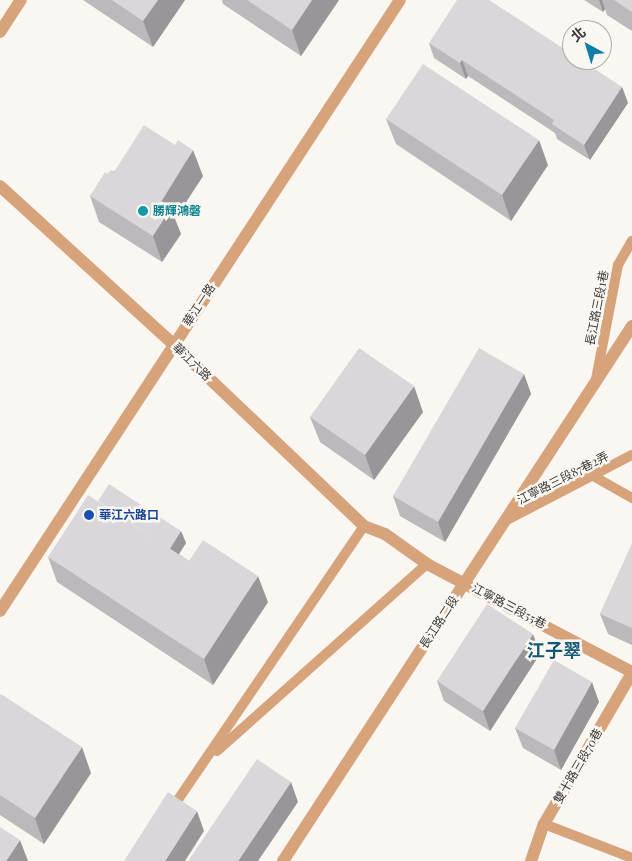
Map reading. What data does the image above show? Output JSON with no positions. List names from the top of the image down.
{
  "streets": {
    "street": [
      "華江一路",
      "華江六路",
      "江寧路三段55巷",
      "長江路二段",
      "雙十路三段70巷"
    ],
    "lane": ["長江路三段1巷", "江寧路三段87巷2弄"]
  },
  "crossings": [
    ["華江一路", "華江六路"],
    ["長江路三段1巷", "長江路二段"],
    ["華江六路", "江寧路三段55巷"],
    ["江寧路三段87巷2弄", "長江路二段"],
    ["江寧路三段55巷", "長江路二段"],
    ["江寧路三段55巷", "雙十路三段70巷"]
  ],
  "districts": ["江子翠"],
  "places": ["勝輝鴻磐", "華江六路口"],
  "north": "top left"
}
